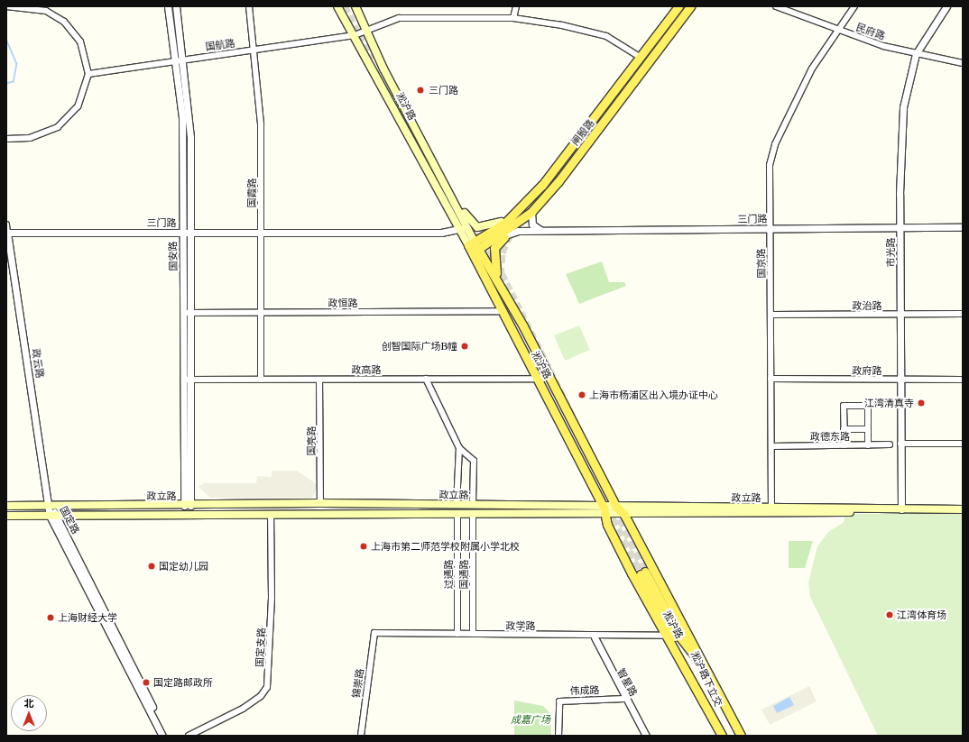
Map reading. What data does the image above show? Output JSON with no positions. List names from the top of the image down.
{
  "streets": {
    "main road": [
      "淞沪路",
      "闸殷路",
      "政立路",
      "淞沪路下立交"
    ],
    "street": [
      "民府路",
      "国航路",
      "国霞路",
      "三门路",
      "市光路",
      "国安路",
      "国京路",
      "政恒路",
      "政治路",
      "政云路",
      "政高路",
      "政府路",
      "政德东路",
      "国亮路",
      "国定路",
      "过通路",
      "国通路",
      "政学路",
      "国定支路",
      "智星路",
      "锦崇路",
      "伟成路"
    ]
  },
  "crossings": [
    ["民府路", "市光路"],
    ["民府路", "国京路"],
    ["国航路", "淞沪路"],
    ["国航路", "闸殷路"],
    ["国航路", "国霞路"],
    ["国航路", "国安路"],
    ["淞沪路", "闸殷路"],
    ["淞沪路", "三门路"],
    ["淞沪路", "政恒路"],
    ["淞沪路", "政高路"],
    ["淞沪路", "政立路"],
    ["淞沪路", "政学路"],
    ["淞沪路", "淞沪路下立交"],
    ["闸殷路", "三门路"],
    ["国霞路", "三门路"],
    ["国霞路", "政恒路"],
    ["国霞路", "政高路"],
    ["三门路", "市光路"],
    ["三门路", "国安路"],
    ["三门路", "国京路"],
    ["三门路", "政云路"],
    ["市光路", "政治路"],
    ["市光路", "政府路"],
    ["市光路", "政立路"],
    ["国安路", "政恒路"],
    ["国安路", "政高路"],
    ["国安路", "政立路"],
    ["国京路", "政治路"],
    ["国京路", "政府路"],
    ["国京路", "政德东路"],
    ["国京路", "政立路"],
    ["政云路", "政立路"],
    ["政云路", "国定路"],
    ["政高路", "国亮路"],
    ["国亮路", "政立路"],
    ["政立路", "国定路"],
    ["政立路", "过通路"],
    ["政立路", "国通路"],
    ["政立路", "国定支路"],
    ["过通路", "政学路"],
    ["国通路", "政学路"],
    ["政学路", "智星路"],
    ["政学路", "锦崇路"],
    ["智星路", "伟成路"]
  ],
  "parks": ["成嘉广场"],
  "places": [
    "三门路",
    "创智国际广场B幢",
    "上海市杨浦区出入境办证中心",
    "江湾清真寺",
    "上海市第二师范学校附属小学北校",
    "国定幼儿园",
    "江湾体育场",
    "上海财经大学",
    "国定路邮政所"
  ],
  "north": "top"
}
